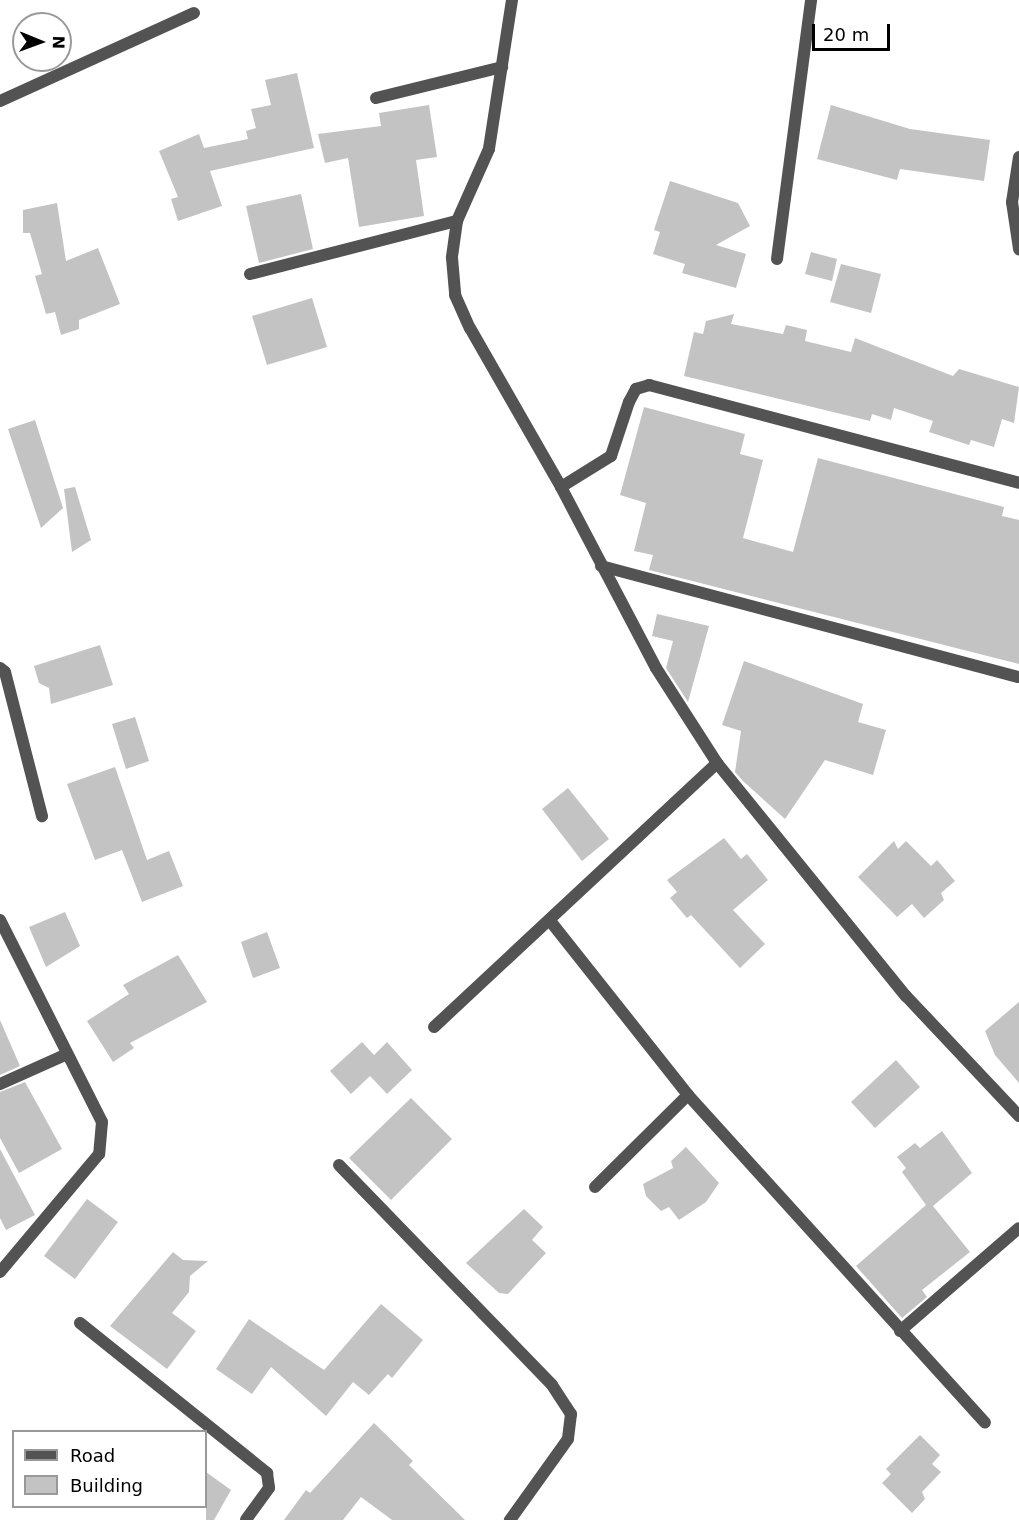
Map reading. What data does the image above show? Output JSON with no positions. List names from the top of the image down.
{
  "legend": ["Road", "Building"],
  "scale_bar": "20 m",
  "north": "right"
}
